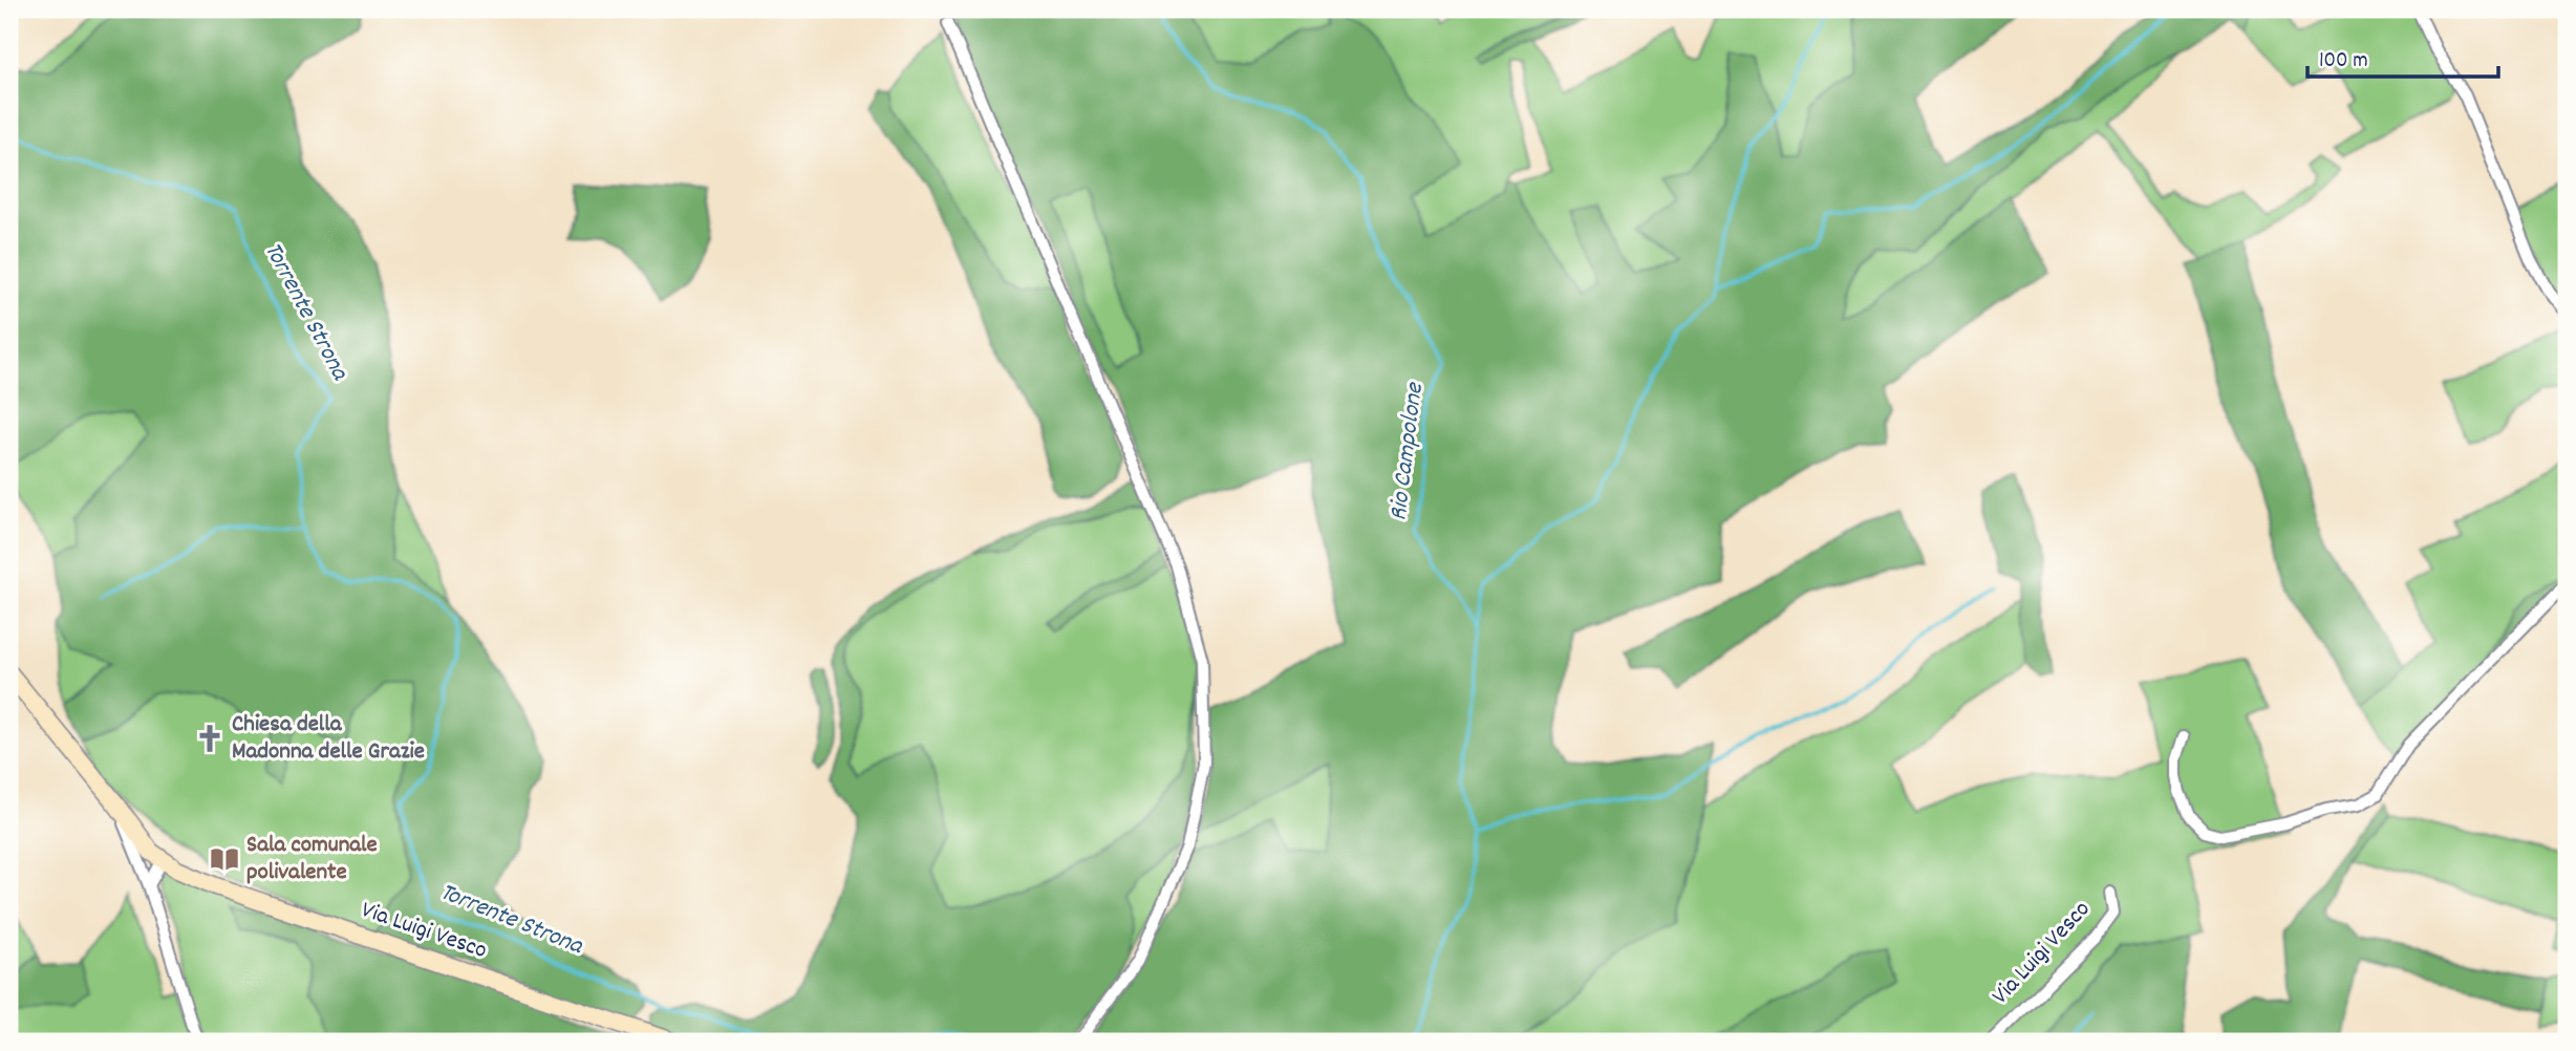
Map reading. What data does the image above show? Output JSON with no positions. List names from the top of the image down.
{
  "streets": {
    "street": ["Via Luigi Vesco"]
  },
  "water": ["Torrente Strona", "Rio Campolone"],
  "places": {
    "church": ["Chiesa della Madonna delle Grazie"],
    "library": ["Sala comunale polivalente"]
  },
  "scale_bar": "100 m"
}
